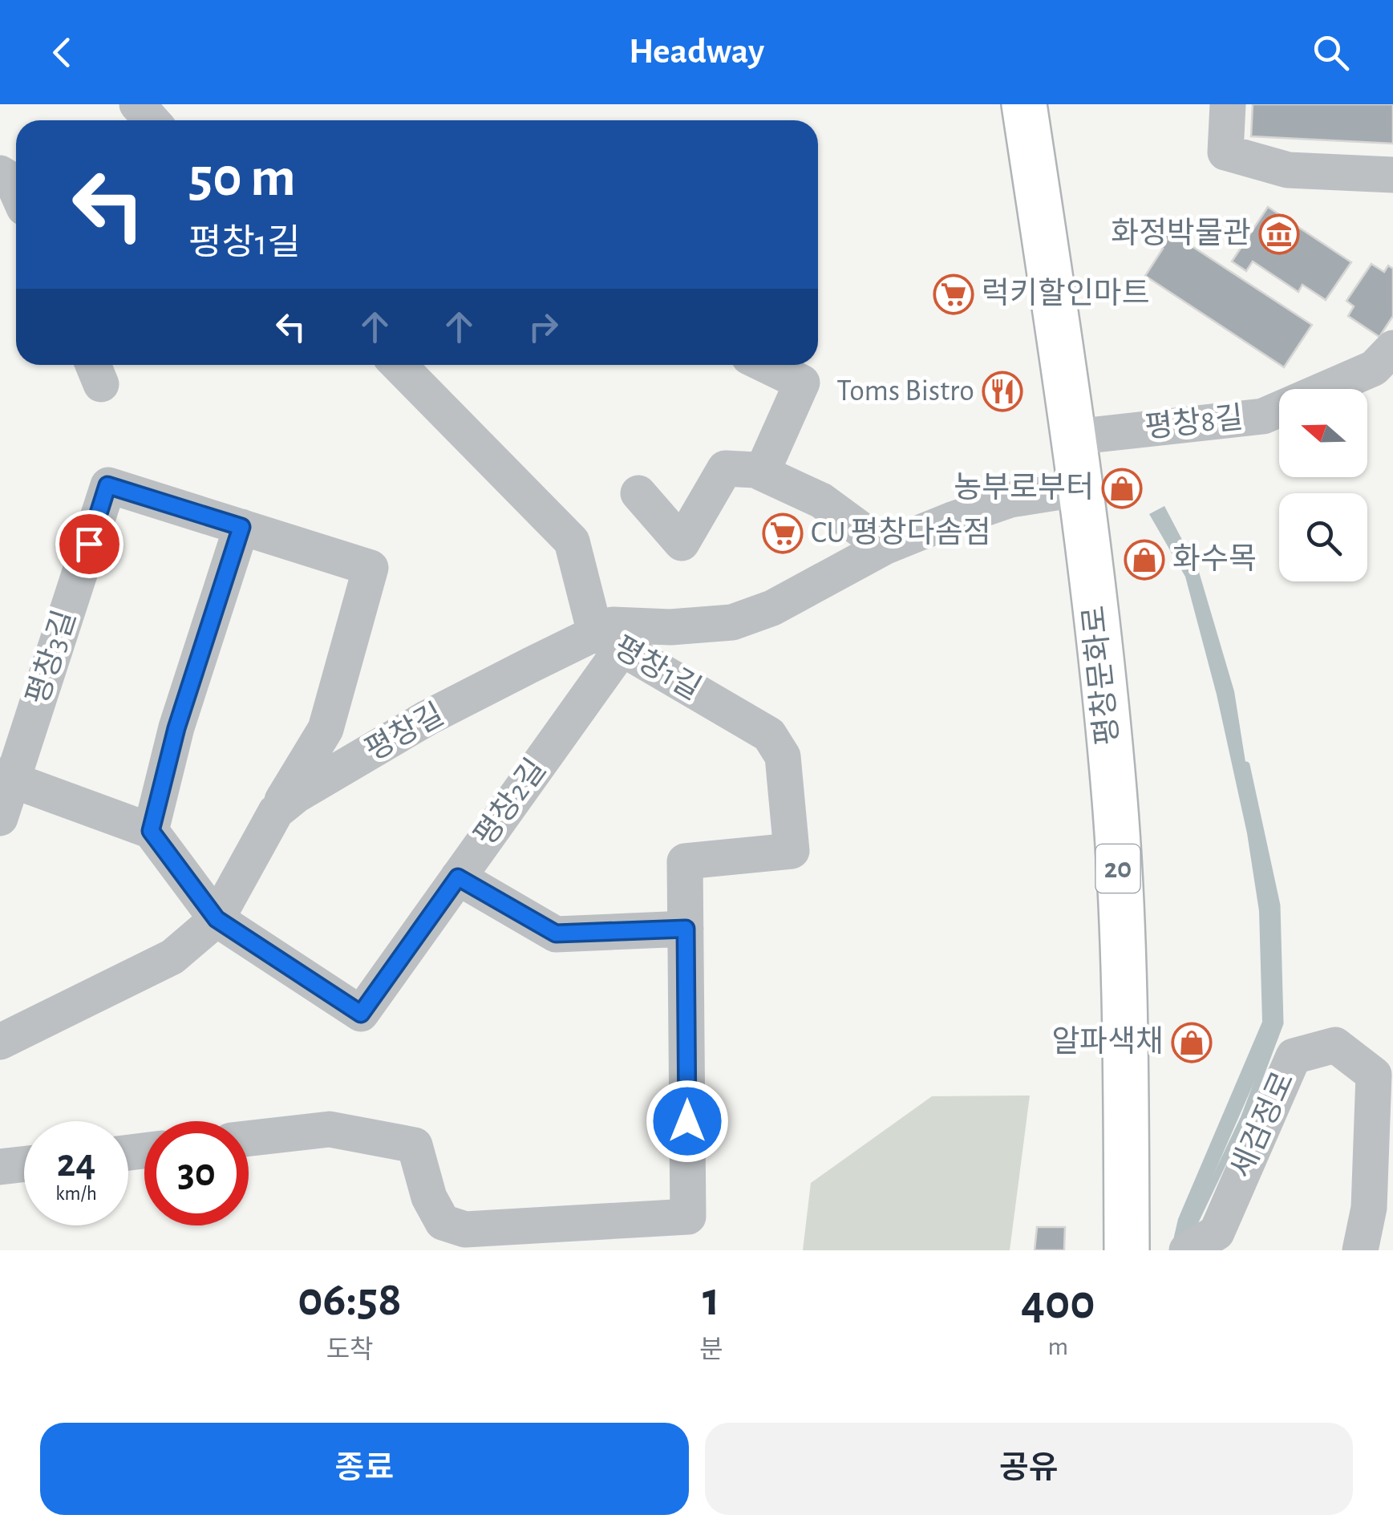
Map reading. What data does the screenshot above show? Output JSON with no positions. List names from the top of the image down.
{
  "streets": {
    "main road": ["평창문화로", "20"],
    "street": [
      "평창8길",
      "평창3길",
      "평창1길",
      "평창길",
      "평창2길",
      "세검정로"
    ]
  },
  "crossings": [
    ["평창8길", "평창문화로"],
    ["평창3길", "평창길"],
    ["평창1길", "평창길"],
    ["평창1길", "평창2길"],
    ["평창문화로", "평창길"],
    ["평창길", "평창2길"]
  ],
  "places": {
    "museum": ["화정박물관"],
    "supermarket": ["럭키할인마트", "CU 평창다솜점"],
    "restaurant": ["Toms Bistro"],
    "shop": ["농부로부터", "화수목", "알파색채"]
  },
  "north": "left",
  "page": {
    "header": "Headway",
    "turn": ["50 m", "평창1길"],
    "speed": "24 km/h",
    "limit": "30",
    "eta": [
      "06:58",
      "도착",
      "1",
      "분",
      "400",
      "m"
    ],
    "buttons": ["종료", "공유"]
  }
}
